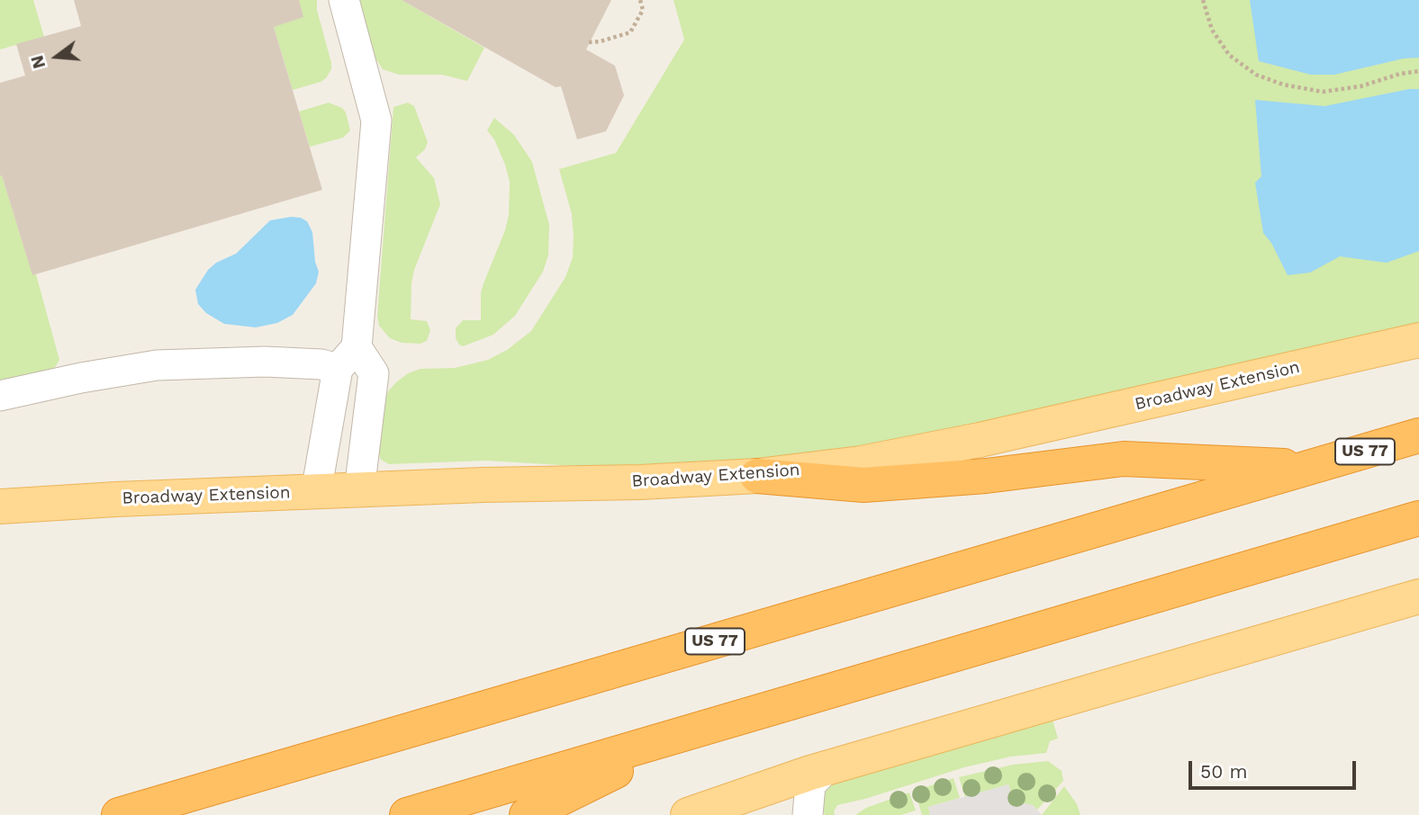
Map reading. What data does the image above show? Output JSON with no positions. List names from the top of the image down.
{
  "streets": {
    "highway": ["US 77"],
    "main road": ["Broadway Extension"]
  },
  "scale_bar": "50 m",
  "north": "left"
}
